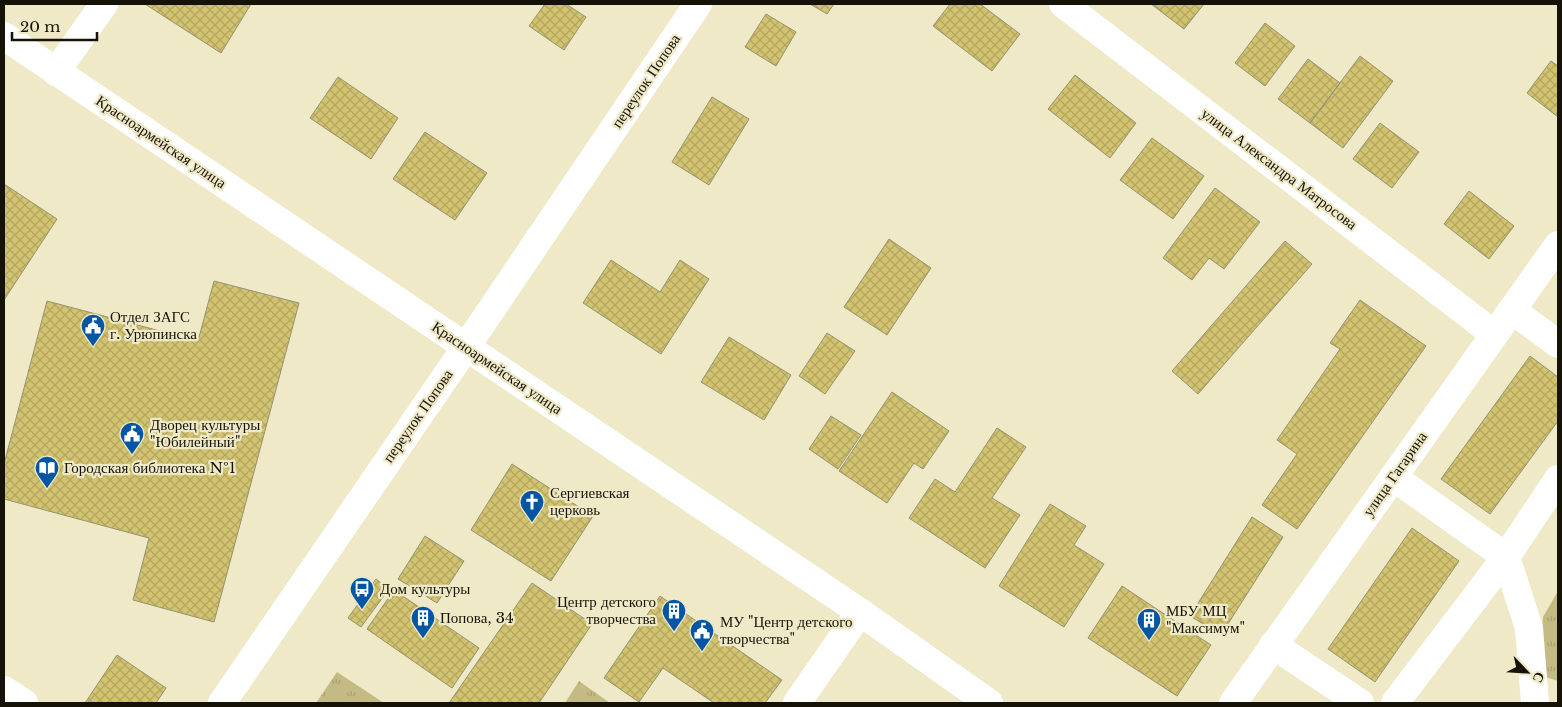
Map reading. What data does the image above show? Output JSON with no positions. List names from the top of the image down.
{
  "streets": {
    "street": [
      "переулок Попова",
      "Красноармейская улица",
      "улица Александра Матросова",
      "улица Гагарина"
    ]
  },
  "crossings": [
    ["переулок Попова", "Красноармейская улица"],
    ["улица Александра Матросова", "улица Гагарина"]
  ],
  "places": {
    "public building": ["Отдел ЗАГС г. Урюпинска", "Дворец культуры \"Юбилейный\"", "МУ \"Центр детского творчества\""],
    "library": ["Городская библиотека №1"],
    "church": ["Сергиевская церковь"],
    "bus stop": ["Дом культуры"],
    "building": ["Центр детского творчества", "Попова, 34", "МБУ МЦ \"Максимум\""]
  },
  "scale_bar": "20 m",
  "north": "bottom right"
}
